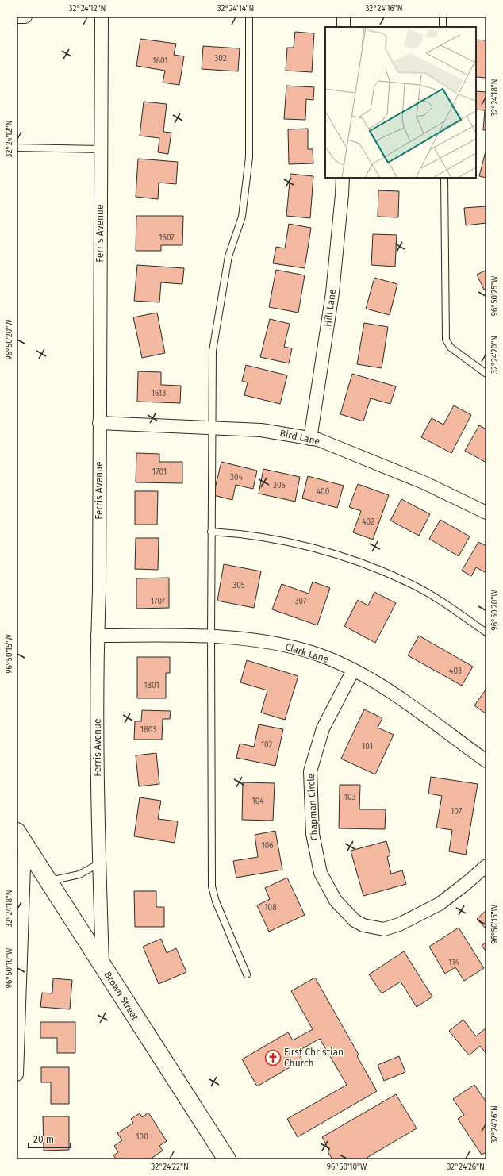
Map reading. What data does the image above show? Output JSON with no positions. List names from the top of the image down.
{
  "streets": {
    "main road": ["Brown Street"],
    "street": [
      "Ferris Avenue",
      "Hill Lane",
      "Bird Lane",
      "Clark Lane",
      "Chapman Circle"
    ]
  },
  "crossings": [
    ["Ferris Avenue", "Bird Lane"],
    ["Ferris Avenue", "Clark Lane"],
    ["Ferris Avenue", "Brown Street"],
    ["Hill Lane", "Bird Lane"],
    ["Clark Lane", "Chapman Circle"]
  ],
  "places": {
    "church": ["First Christian Church"]
  },
  "house_numbers": [
    "302",
    "1601",
    "1607",
    "1613",
    "1701",
    "304",
    "306",
    "400",
    "402",
    "305",
    "1707",
    "307",
    "403",
    "1801",
    "1803",
    "102",
    "101",
    "103",
    "104",
    "107",
    "106",
    "108",
    "114",
    "100"
  ],
  "scale_bar": "20 m",
  "coordinates": [
    "32°24'12\"N",
    "32°24'14\"N",
    "32°24'16\"N",
    "32°24'18\"N",
    "96°50'25\"W",
    "96°50'20\"W",
    "32°24'20\"N",
    "96°50'15\"W",
    "96°50'10\"W",
    "32°24'26\"N",
    "32°24'22\"N"
  ]
}
